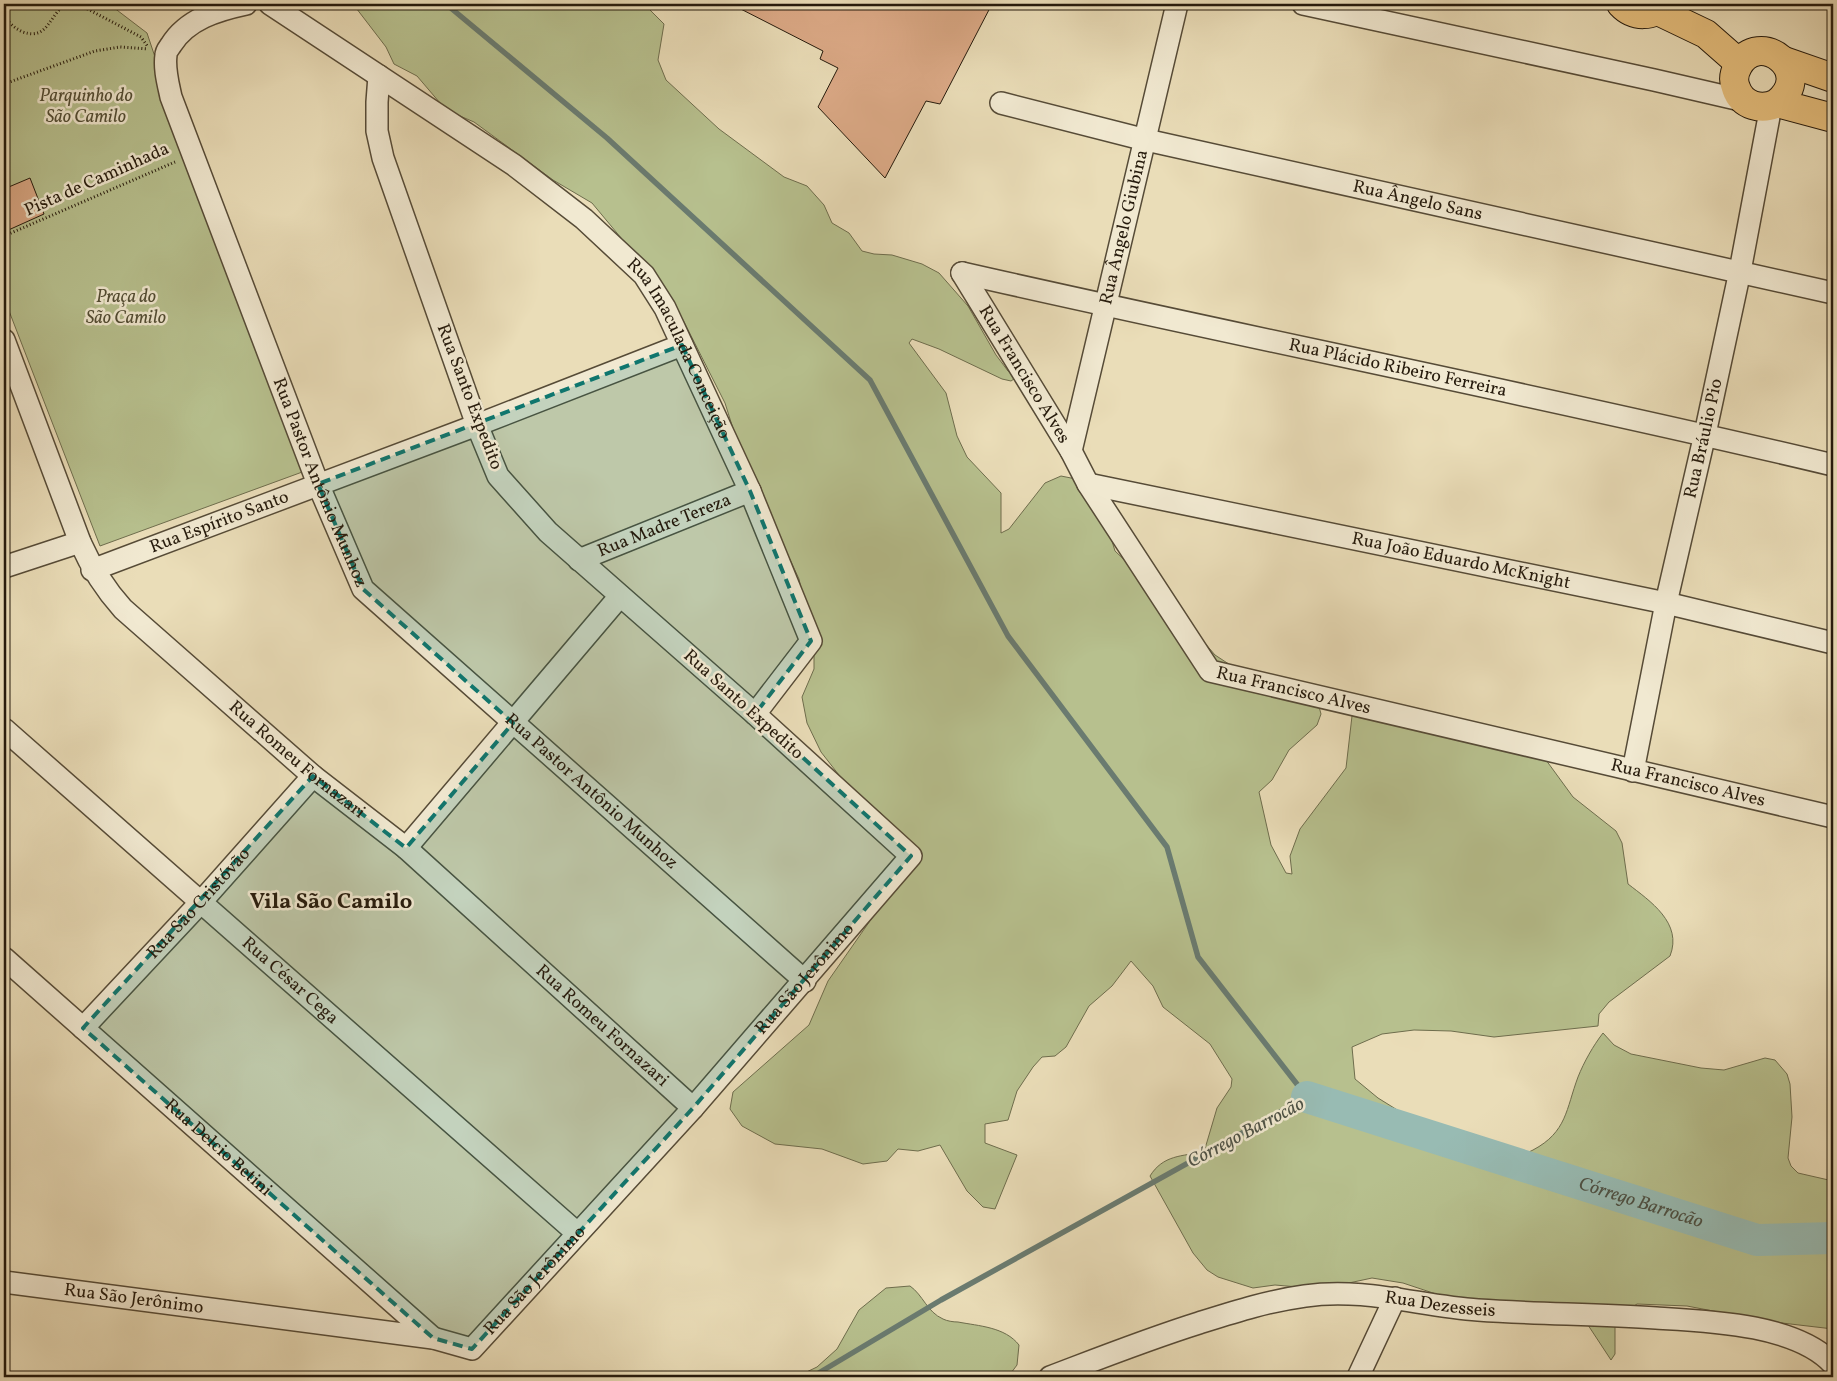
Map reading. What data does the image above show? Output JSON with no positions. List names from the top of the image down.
{
  "streets": {
    "street": [
      "Rua Ângelo Sans",
      "Rua Ângelo Giubina",
      "Rua Imaculada Conceição",
      "Rua Plácido Ribeiro Ferreira",
      "Rua Francisco Alves",
      "Rua Santo Expedito",
      "Rua Bráulio Pio",
      "Rua Pastor Antônio Munhoz",
      "Rua Espírito Santo",
      "Rua Madre Tereza",
      "Rua João Eduardo McKnight",
      "Rua Romeu Fornazari",
      "Rua São Cristóvão",
      "Rua São Jerônimo",
      "Rua César Cega",
      "Rua Delcio Betini",
      "Rua Dezesseis"
    ],
    "path": ["Pista de Caminhada"]
  },
  "crossings": [
    ["Rua Ângelo Sans", "Rua Ângelo Giubina"],
    ["Rua Ângelo Sans", "Rua Bráulio Pio"],
    ["Rua Ângelo Giubina", "Rua Plácido Ribeiro Ferreira"],
    ["Rua Ângelo Giubina", "Rua Francisco Alves"],
    ["Rua Imaculada Conceição", "Rua Santo Expedito"],
    ["Rua Imaculada Conceição", "Rua Espírito Santo"],
    ["Rua Imaculada Conceição", "Rua Madre Tereza"],
    ["Rua Plácido Ribeiro Ferreira", "Rua Francisco Alves"],
    ["Rua Plácido Ribeiro Ferreira", "Rua Bráulio Pio"],
    ["Rua Francisco Alves", "Rua Bráulio Pio"],
    ["Rua Francisco Alves", "Rua João Eduardo McKnight"],
    ["Rua Santo Expedito", "Rua Espírito Santo"],
    ["Rua Santo Expedito", "Rua Madre Tereza"],
    ["Rua Santo Expedito", "Rua São Jerônimo"],
    ["Rua Bráulio Pio", "Rua João Eduardo McKnight"],
    ["Rua Pastor Antônio Munhoz", "Rua Espírito Santo"],
    ["Rua Pastor Antônio Munhoz", "Rua São Jerônimo"],
    ["Rua Espírito Santo", "Rua Romeu Fornazari"],
    ["Rua Romeu Fornazari", "Rua São Cristóvão"],
    ["Rua Romeu Fornazari", "Rua São Jerônimo"],
    ["Rua São Cristóvão", "Rua César Cega"],
    ["Rua São Cristóvão", "Rua Delcio Betini"],
    ["Rua São Jerônimo", "Rua César Cega"],
    ["Rua São Jerônimo", "Rua Delcio Betini"]
  ],
  "districts": ["Vila São Camilo"],
  "water": ["Córrego Barrocão"],
  "parks": ["Parquinho do São Camilo", "Praça do São Camilo"]
}
